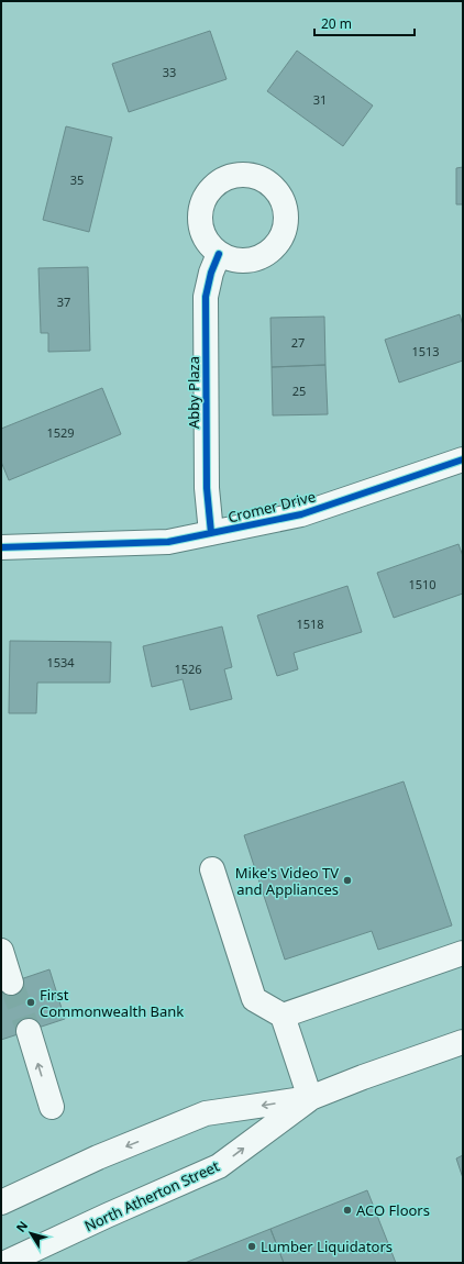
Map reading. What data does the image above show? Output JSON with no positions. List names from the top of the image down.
{
  "streets": {
    "main road": ["Abby Plaza", "Cromer Drive", "North Atherton Street"]
  },
  "crossings": [
    ["Abby Plaza", "Cromer Drive"]
  ],
  "places": [
    "Mike's Video TV and Appliances",
    "First Commonwealth Bank",
    "ACO Floors",
    "Lumber Liquidators"
  ],
  "house_numbers": [
    "33",
    "31",
    "35",
    "37",
    "27",
    "1513",
    "25",
    "1529",
    "1510",
    "1518",
    "1534",
    "1526"
  ],
  "scale_bar": "20 m",
  "north": "top left"
}
